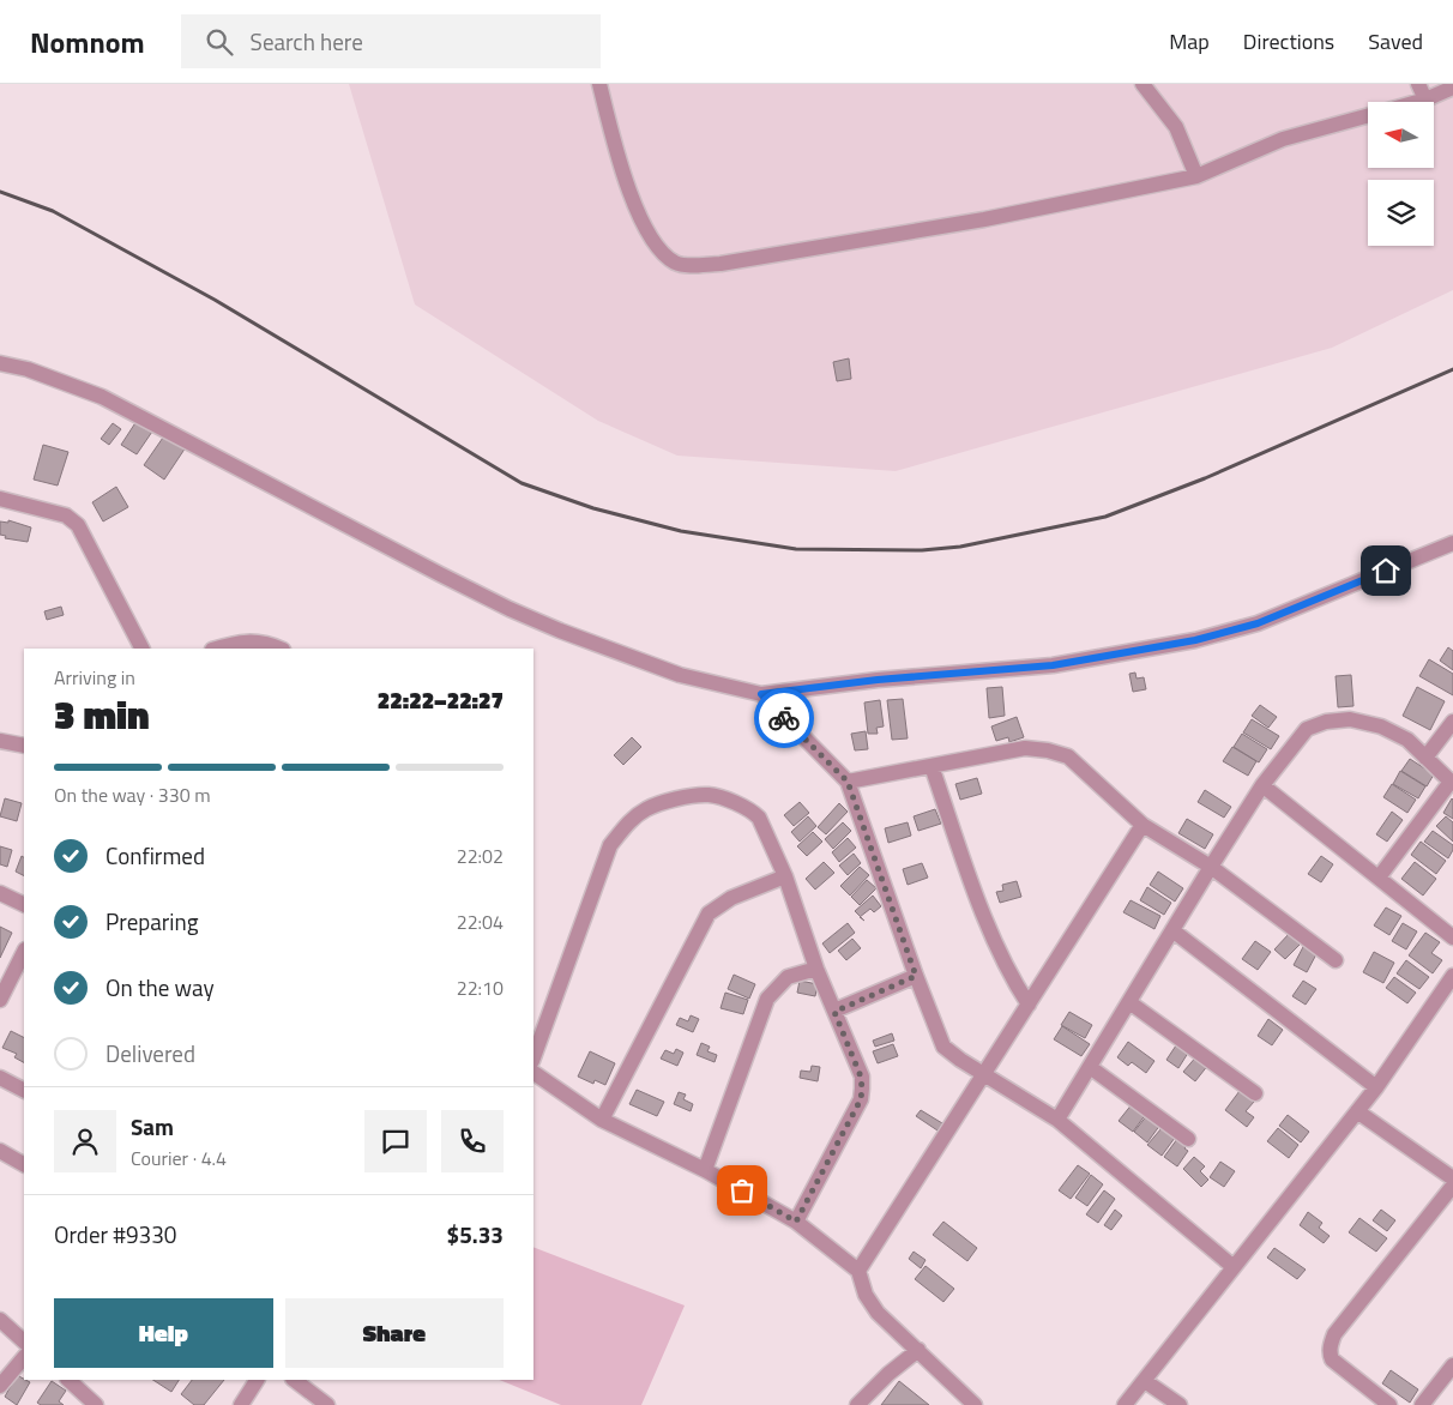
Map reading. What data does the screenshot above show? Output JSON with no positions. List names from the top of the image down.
{
  "north": "left",
  "page": {
    "header": "Nomnom",
    "search": "Search here",
    "nav": ["Map", "Directions", "Saved"],
    "heading": ["3 min", "Arriving in", "22:22–22:27"],
    "panel": [
      "Sam",
      "Courier · 4.4",
      "Order #9330",
      "$5.33"
    ],
    "bar": "On the way · 330 m",
    "list": [
      ["Confirmed", "22:02"],
      ["Preparing", "22:04"],
      ["On the way", "22:10"],
      "Delivered"
    ],
    "buttons": ["Help", "Share"]
  }
}
